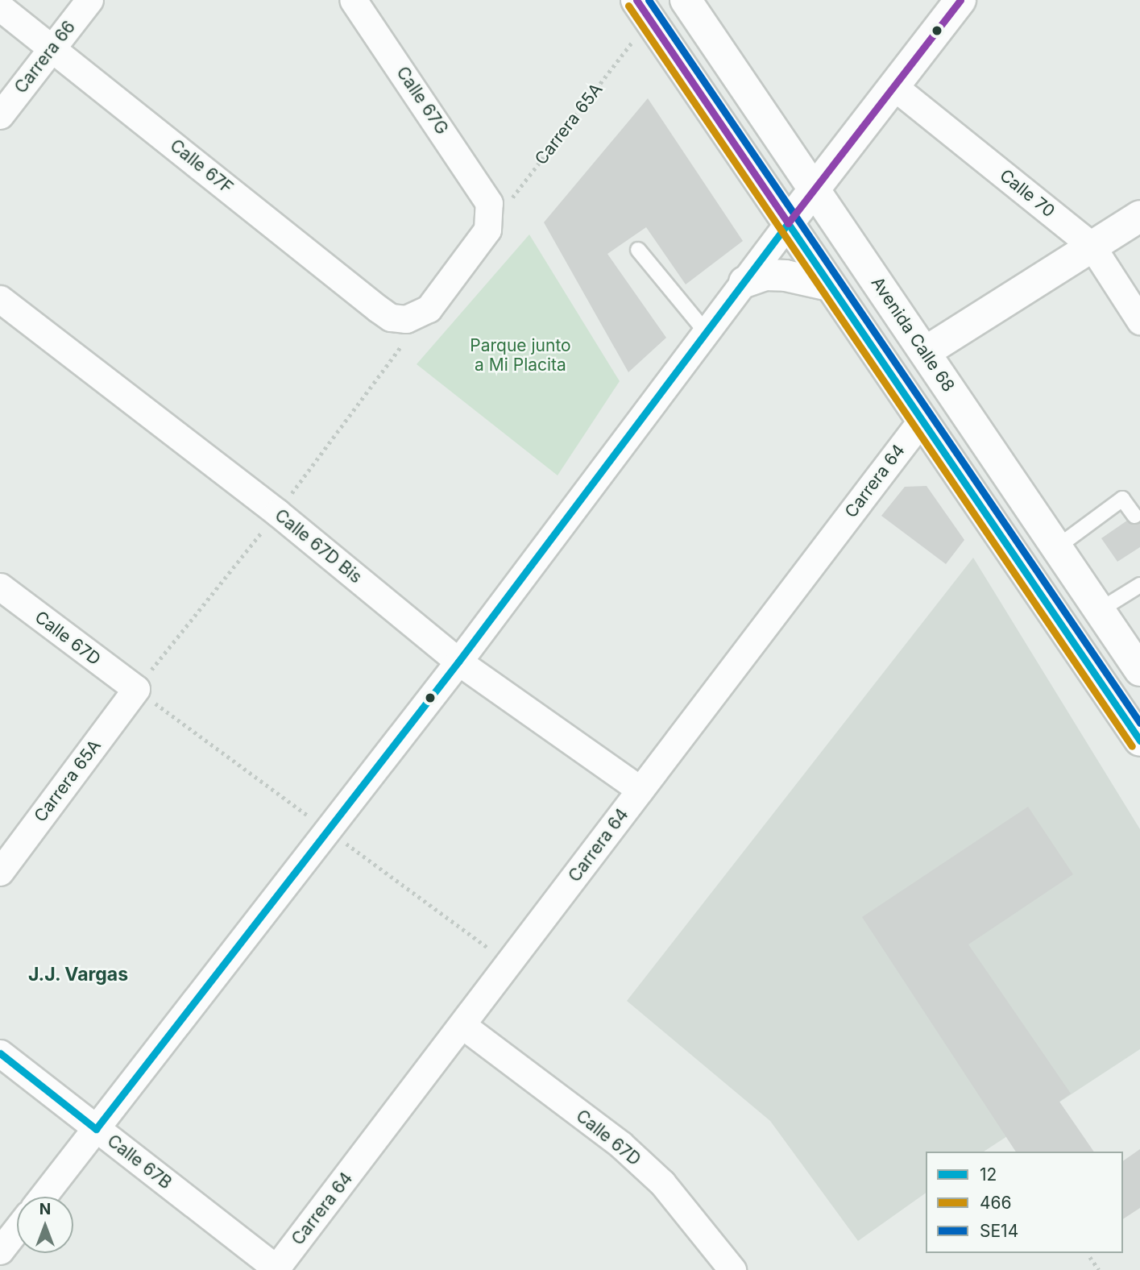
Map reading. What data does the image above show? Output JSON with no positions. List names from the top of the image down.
{
  "streets": {
    "main road": ["Avenida Calle 68"],
    "street": [
      "Carrera 66",
      "Calle 67G",
      "Carrera 65A",
      "Calle 67F",
      "Calle 70",
      "Carrera 64",
      "Calle 67D Bis",
      "Calle 67D",
      "Calle 67B"
    ]
  },
  "crossings": [
    ["Carrera 66", "Calle 67F"],
    ["Calle 67G", "Carrera 65A"],
    ["Calle 67G", "Calle 67F"],
    ["Carrera 65A", "Calle 67F"],
    ["Carrera 65A", "Calle 67D"],
    ["Carrera 64", "Calle 67D Bis"],
    ["Carrera 64", "Calle 67D"],
    ["Carrera 64", "Calle 67B"]
  ],
  "districts": ["J.J. Vargas"],
  "parks": ["Parque junto a Mi Placita"],
  "lines": ["transit line SE14", "transit line 466", "transit line 12"],
  "legend": ["12", "466", "SE14"],
  "north": "top"
}
